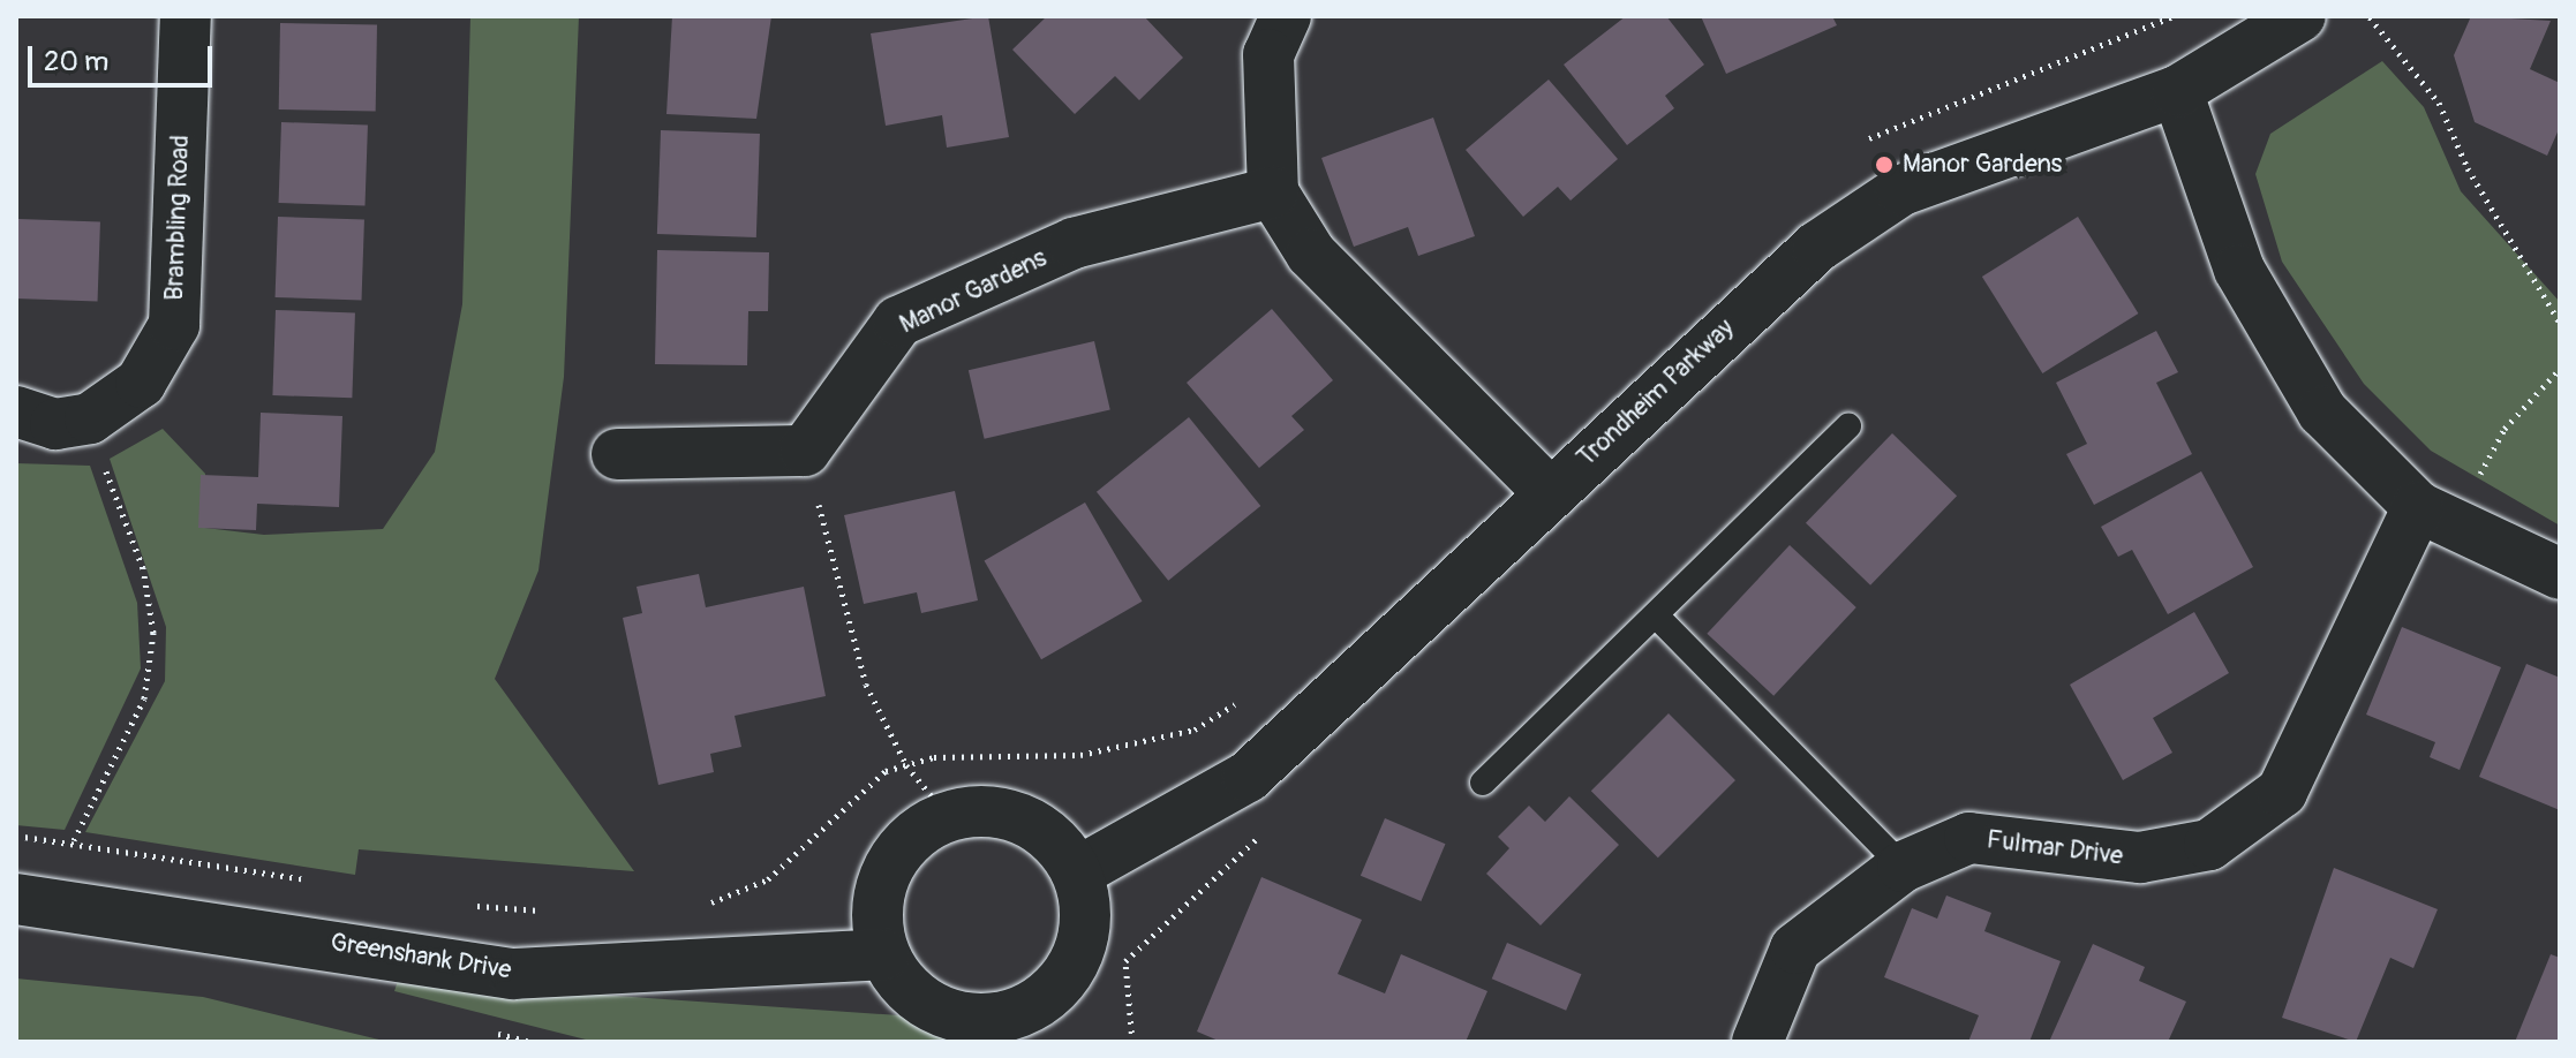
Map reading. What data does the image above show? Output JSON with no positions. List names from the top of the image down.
{
  "streets": {
    "street": [
      "Brambling Road",
      "Manor Gardens",
      "Trondheim Parkway",
      "Fulmar Drive",
      "Greenshank Drive"
    ]
  },
  "crossings": [
    ["Trondheim Parkway", "Greenshank Drive"]
  ],
  "places": ["Manor Gardens"],
  "scale_bar": "20 m"
}
